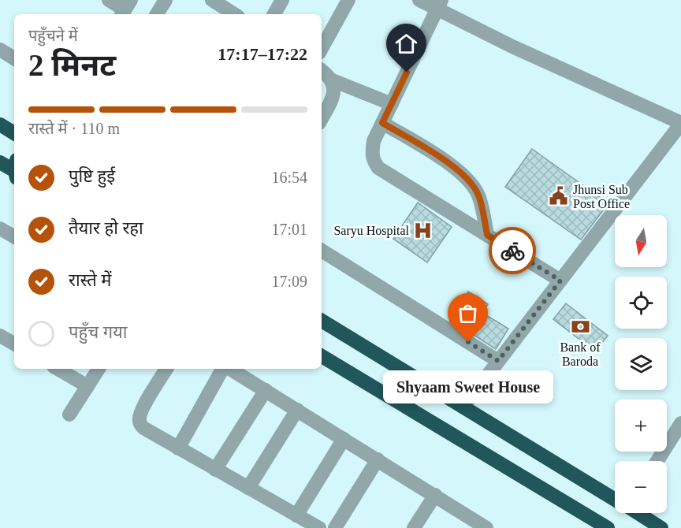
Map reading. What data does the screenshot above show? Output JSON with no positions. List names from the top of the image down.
{
  "places": {
    "public building": ["Jhunsi Sub Post Office"],
    "hospital": ["Saryu Hospital"],
    "bank": ["Bank of Baroda"],
    "other": ["Shyaam Sweet House"]
  },
  "north": "bottom",
  "page": {
    "heading": ["2 मिनट", "पहुँचने में", "17:17–17:22"],
    "bar": "रास्ते में · 110 m",
    "list": [
      ["पुष्टि हुई", "16:54"],
      ["तैयार हो रहा", "17:01"],
      ["रास्ते में", "17:09"],
      "पहुँच गया"
    ],
    "map_buttons": ["+", "−"],
    "bubble": "Shyaam Sweet House"
  }
}
